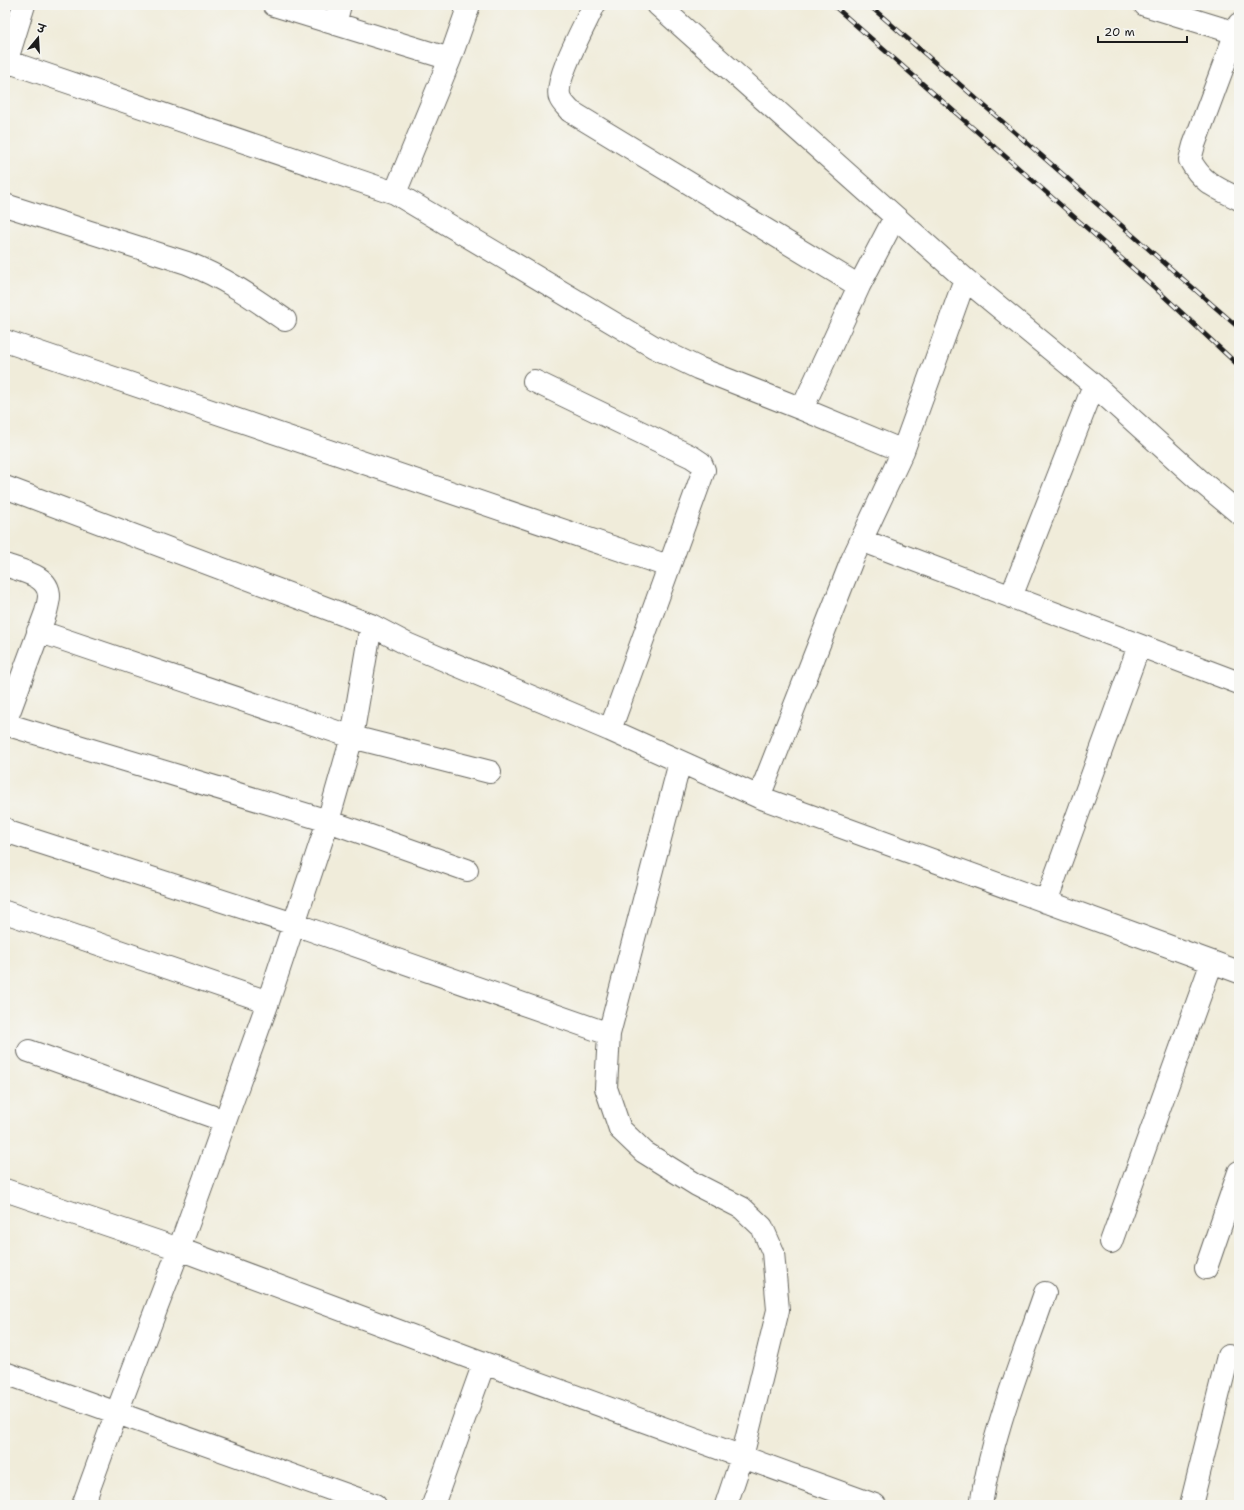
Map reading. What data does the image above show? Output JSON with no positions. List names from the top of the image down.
{
  "scale_bar": "20 m",
  "north": "top"
}
